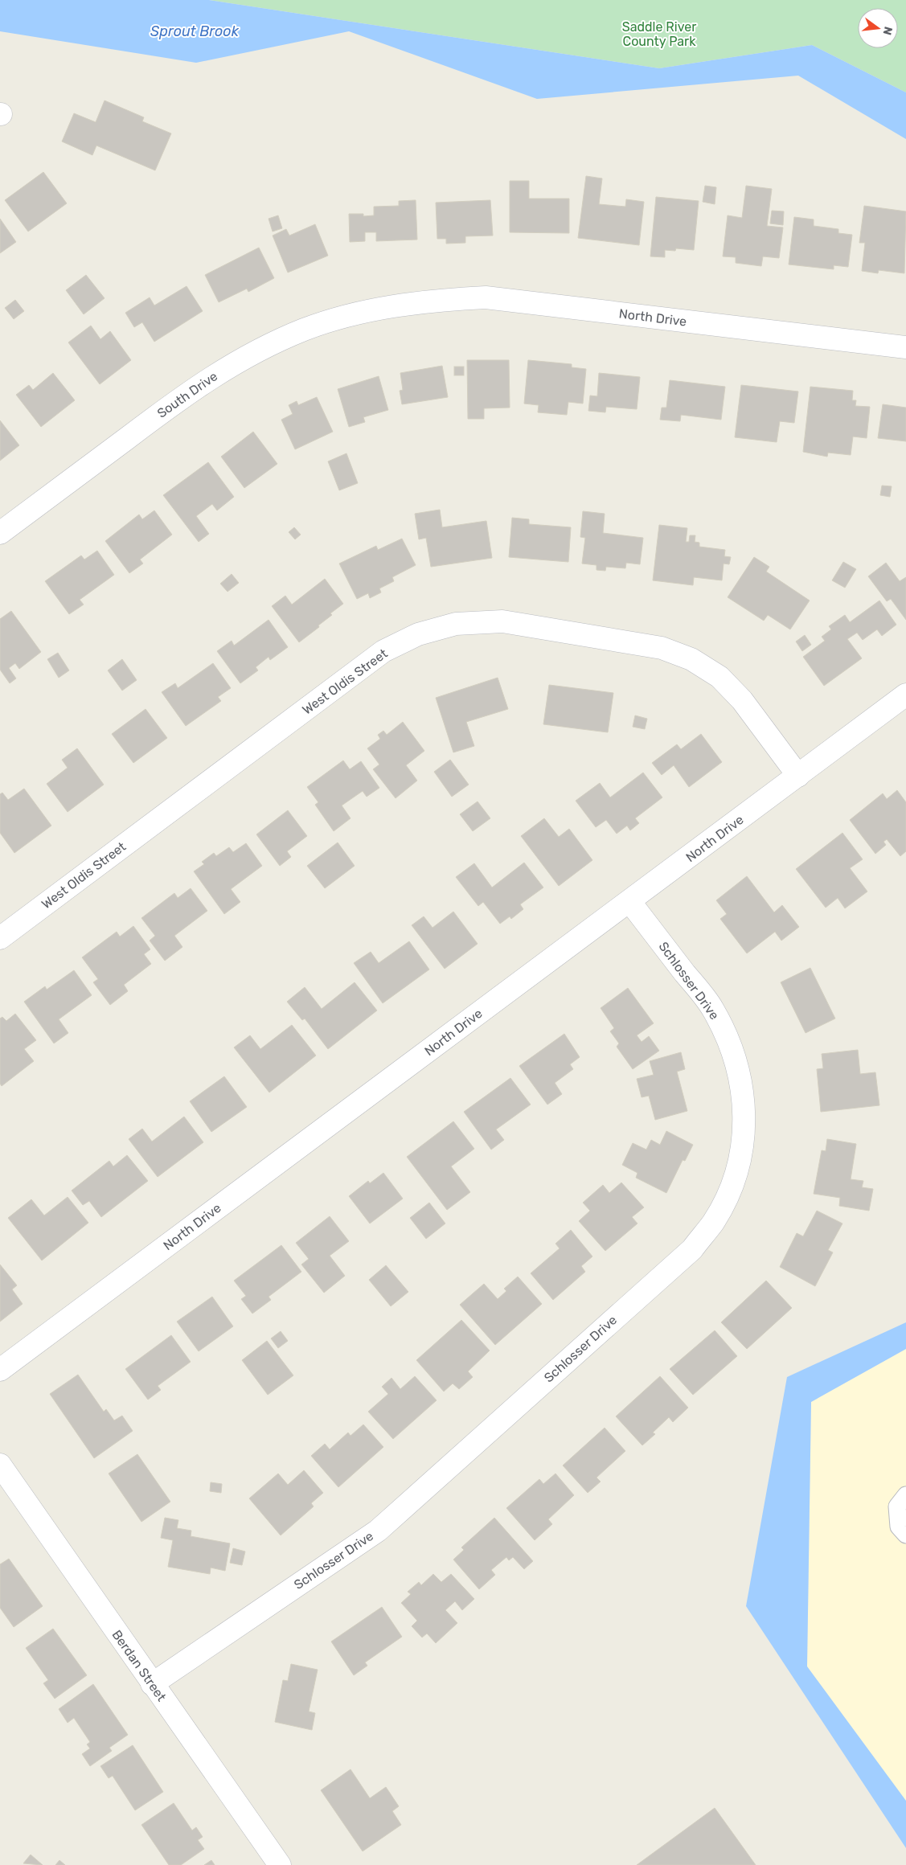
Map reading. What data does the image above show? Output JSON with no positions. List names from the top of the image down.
{
  "streets": {
    "street": [
      "North Drive",
      "South Drive",
      "West Oldis Street",
      "Schlosser Drive",
      "Berdan Street"
    ]
  },
  "crossings": [
    ["North Drive", "South Drive"],
    ["North Drive", "West Oldis Street"],
    ["North Drive", "Schlosser Drive"],
    ["Schlosser Drive", "Berdan Street"]
  ],
  "water": ["Sprout Brook"],
  "parks": ["Saddle River County Park"],
  "north": "right"
}
